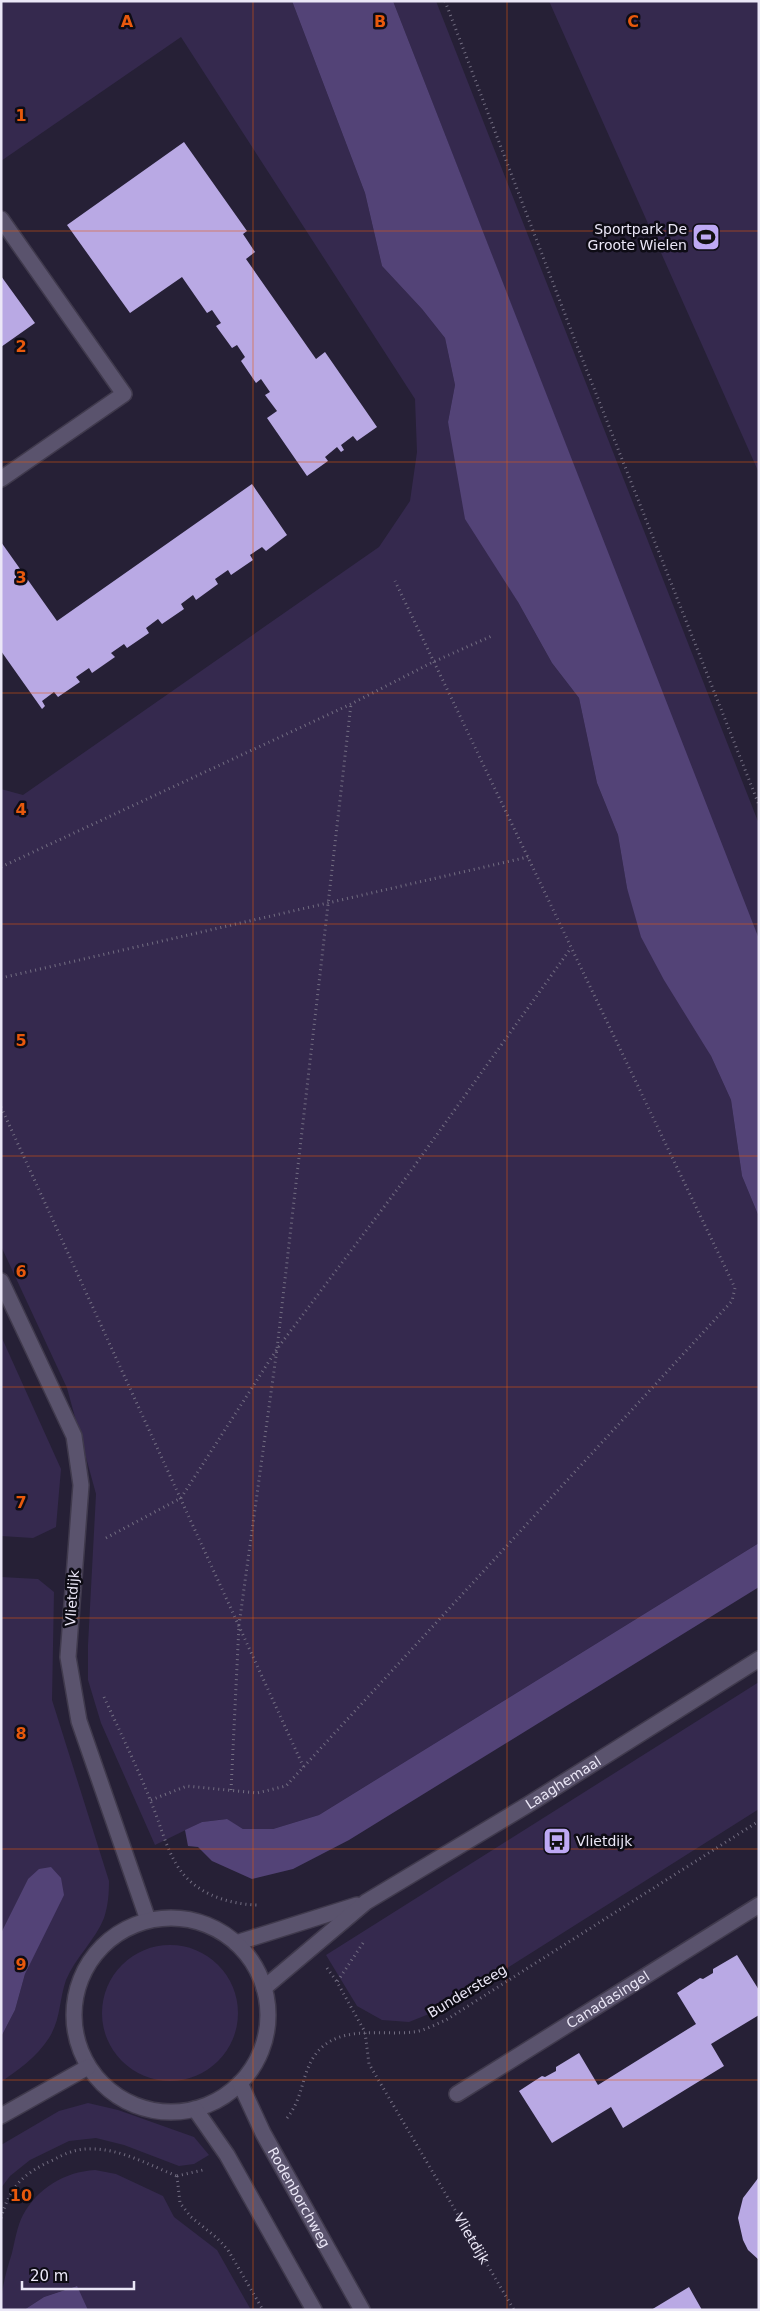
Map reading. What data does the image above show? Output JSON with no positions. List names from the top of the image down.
{
  "streets": {
    "street": [
      "Vlietdijk",
      "Laaghemaal",
      "Canadasingel",
      "Rodenborchweg"
    ],
    "path": ["Bundersteeg"]
  },
  "crossings": [
    ["Vlietdijk", "Bundersteeg"],
    ["Bundersteeg", "Rodenborchweg"]
  ],
  "places": {
    "sports": ["Sportpark De Groote Wielen"],
    "bus stop": ["Vlietdijk"]
  },
  "scale_bar": "20 m",
  "grid": {
    "columns": ["A", "B", "C"],
    "rows": [
      "1",
      "2",
      "3",
      "4",
      "5",
      "6",
      "7",
      "8",
      "9",
      "10"
    ]
  }
}
